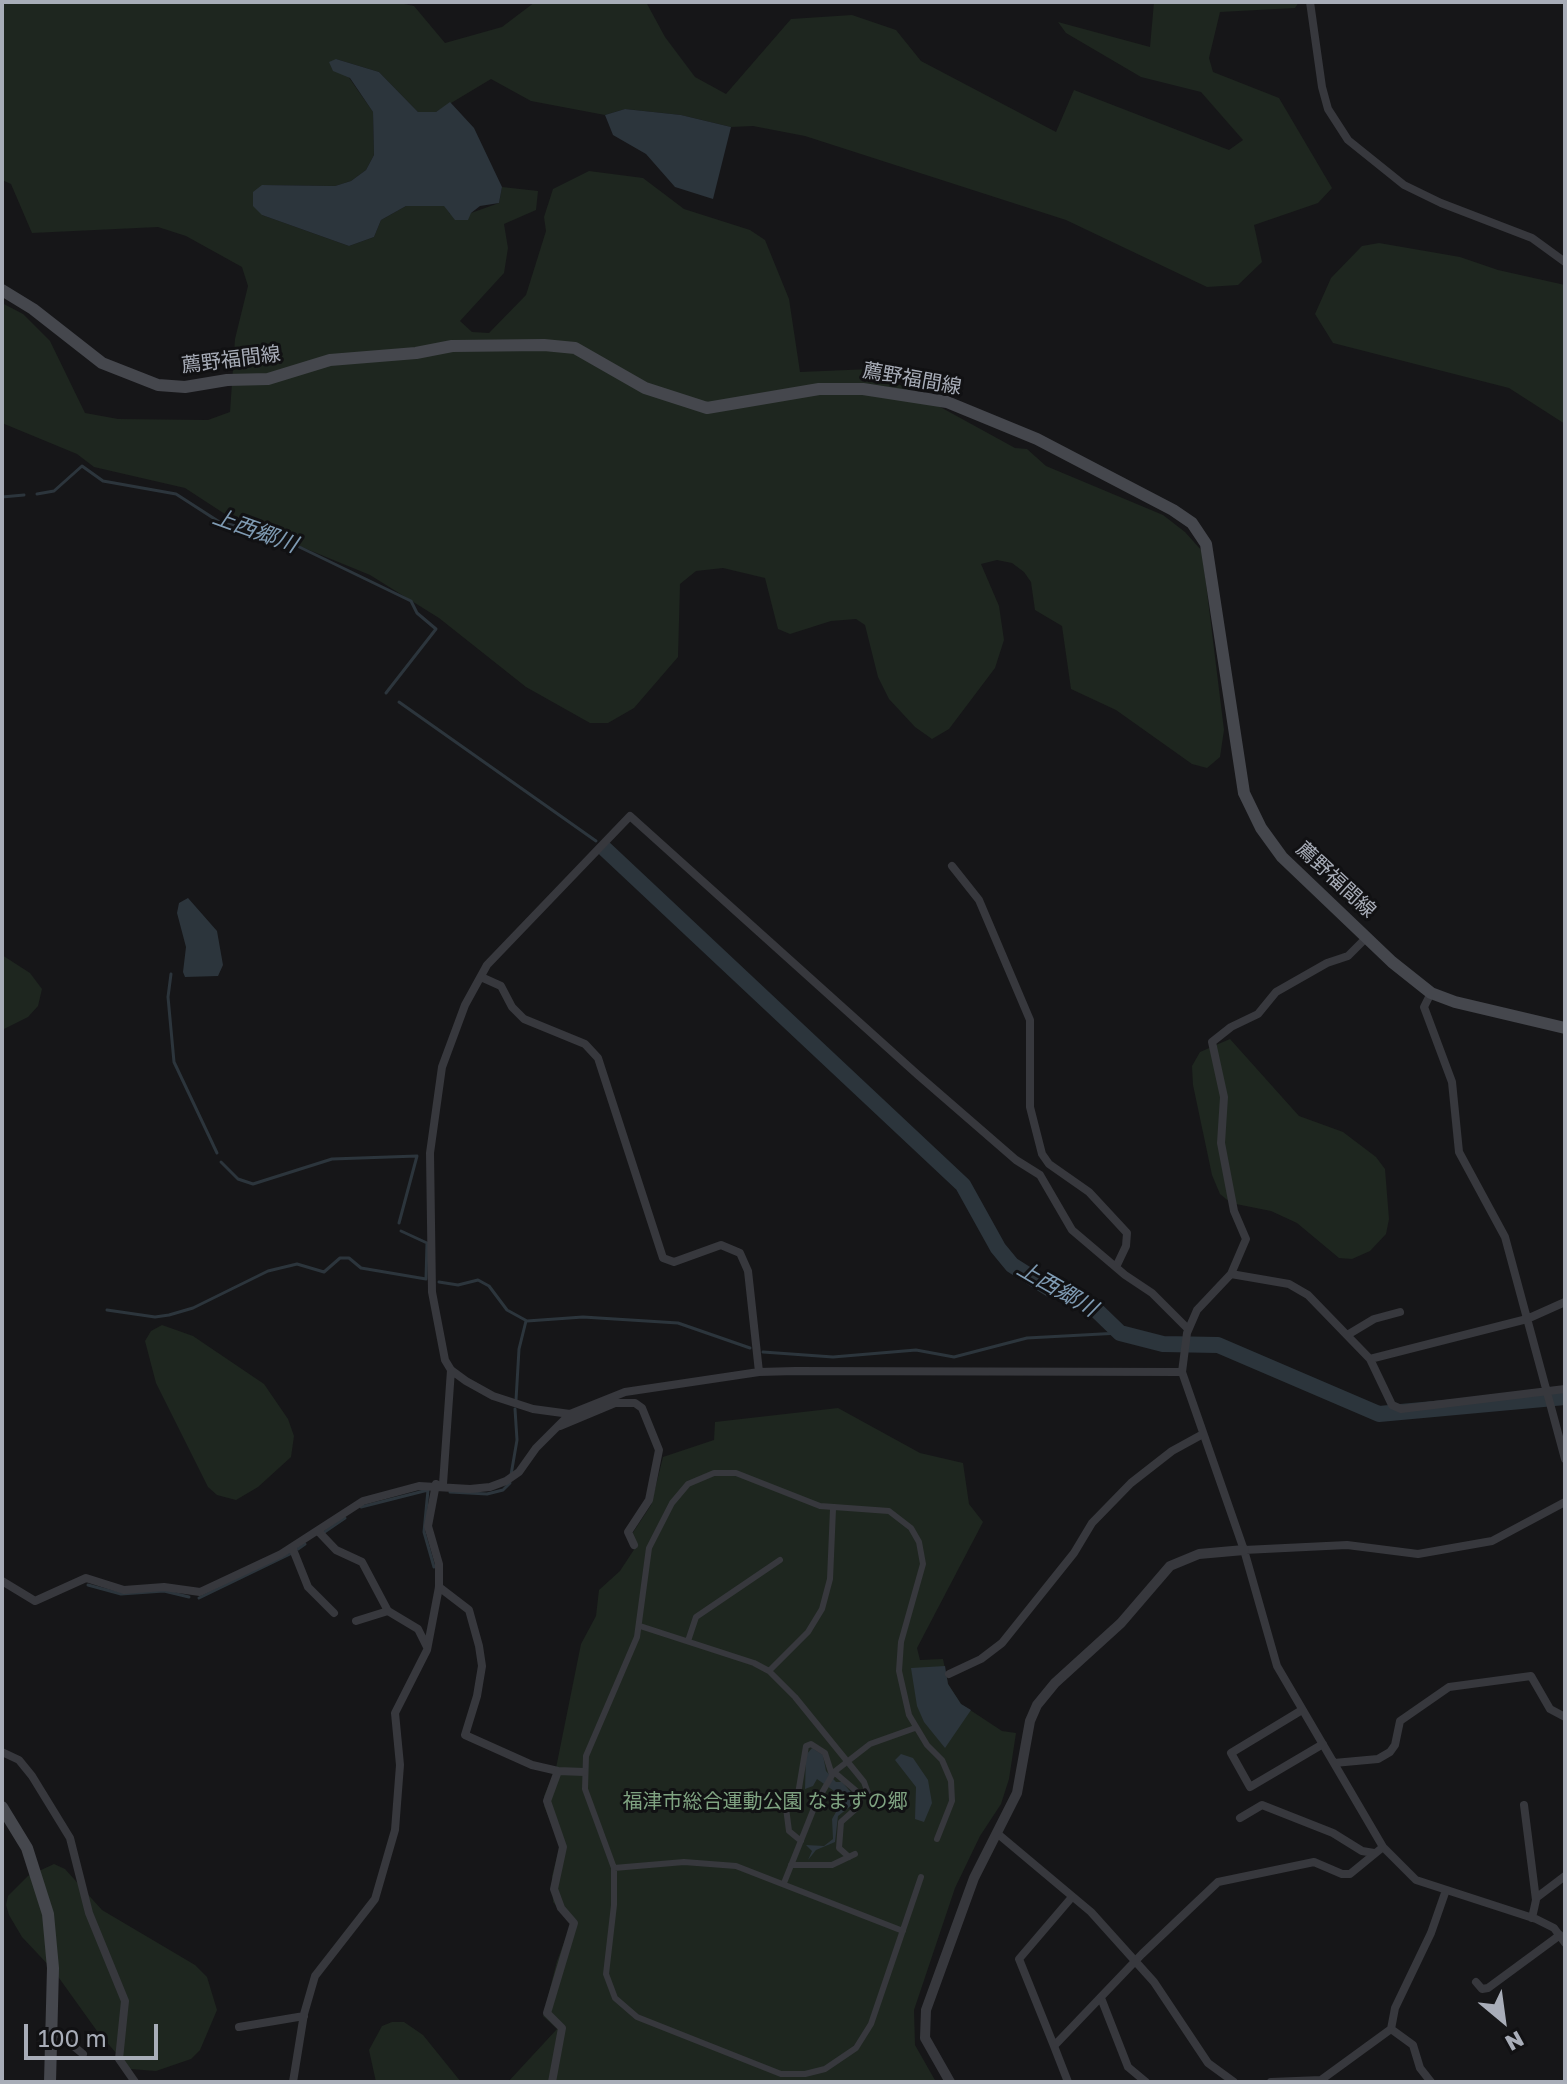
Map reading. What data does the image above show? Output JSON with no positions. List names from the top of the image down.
{
  "streets": {
    "main road": ["薦野福間線"]
  },
  "water": ["上西郷川"],
  "parks": ["福津市総合運動公園 なまずの郷"],
  "scale_bar": "100 m",
  "north": "bottom right"
}
